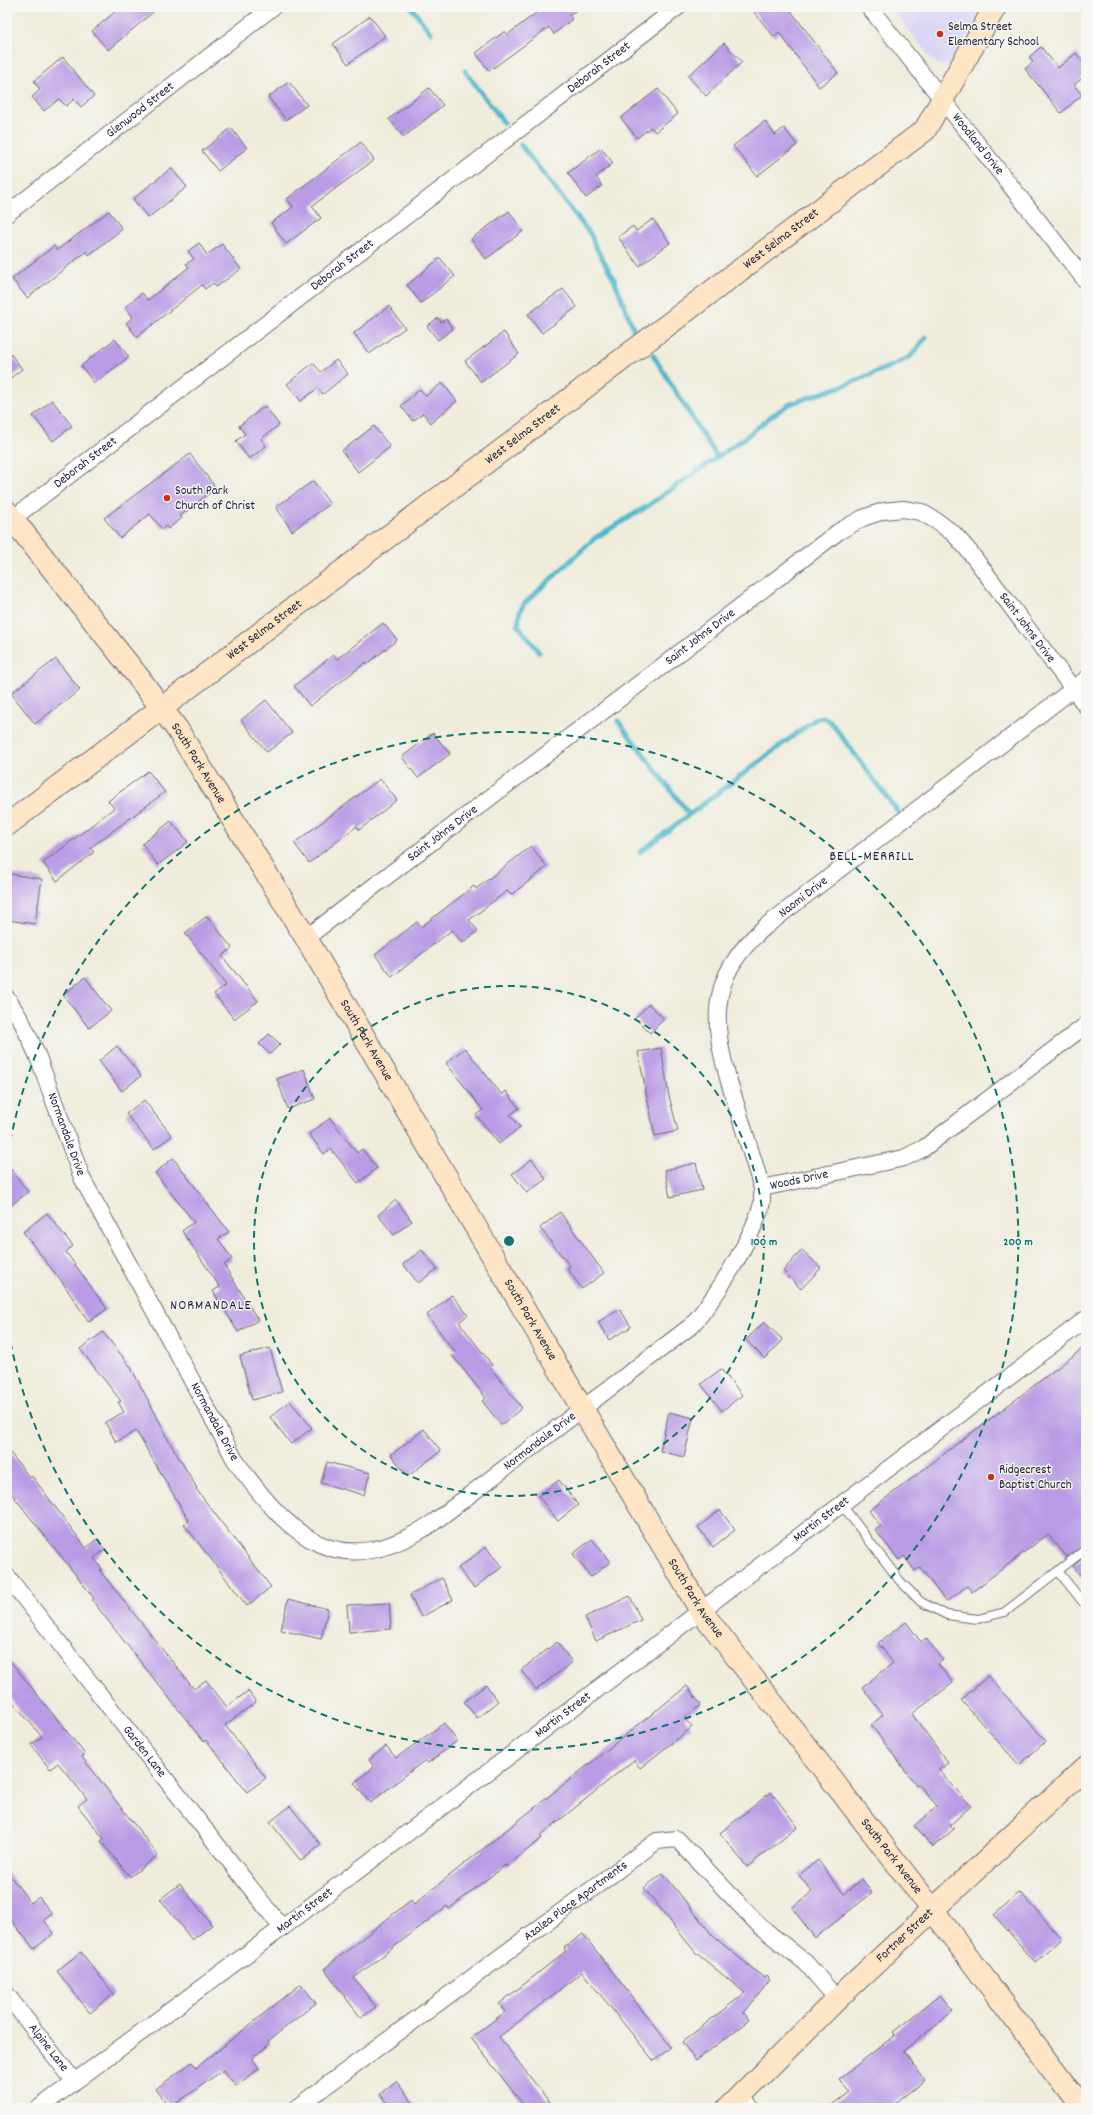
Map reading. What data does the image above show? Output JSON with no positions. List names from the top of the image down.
{
  "streets": {
    "street": [
      "Deborah Street",
      "Glenwood Street",
      "Woodland Drive",
      "West Selma Street",
      "Saint Johns Drive",
      "South Park Avenue",
      "Naomi Drive",
      "Normandale Drive",
      "Woods Drive",
      "Martin Street",
      "Garden Lane",
      "Azalea Place Apartments",
      "Fortner Street",
      "Alpine Lane"
    ]
  },
  "crossings": [
    ["Deborah Street", "South Park Avenue"],
    ["Woodland Drive", "West Selma Street"],
    ["West Selma Street", "South Park Avenue"],
    ["Saint Johns Drive", "South Park Avenue"],
    ["Saint Johns Drive", "Naomi Drive"],
    ["South Park Avenue", "Normandale Drive"],
    ["South Park Avenue", "Woods Drive"],
    ["South Park Avenue", "Martin Street"],
    ["South Park Avenue", "Fortner Street"],
    ["Naomi Drive", "Woods Drive"],
    ["Normandale Drive", "Woods Drive"],
    ["Martin Street", "Garden Lane"],
    ["Martin Street", "Alpine Lane"],
    ["Azalea Place Apartments", "Fortner Street"]
  ],
  "districts": ["BELL-MERRILL", "NORMANDALE"],
  "places": ["Selma Street Elementary School", "South Park Church of Christ", "Ridgecrest Baptist Church"],
  "rings": ["100 m", "200 m"]
}
